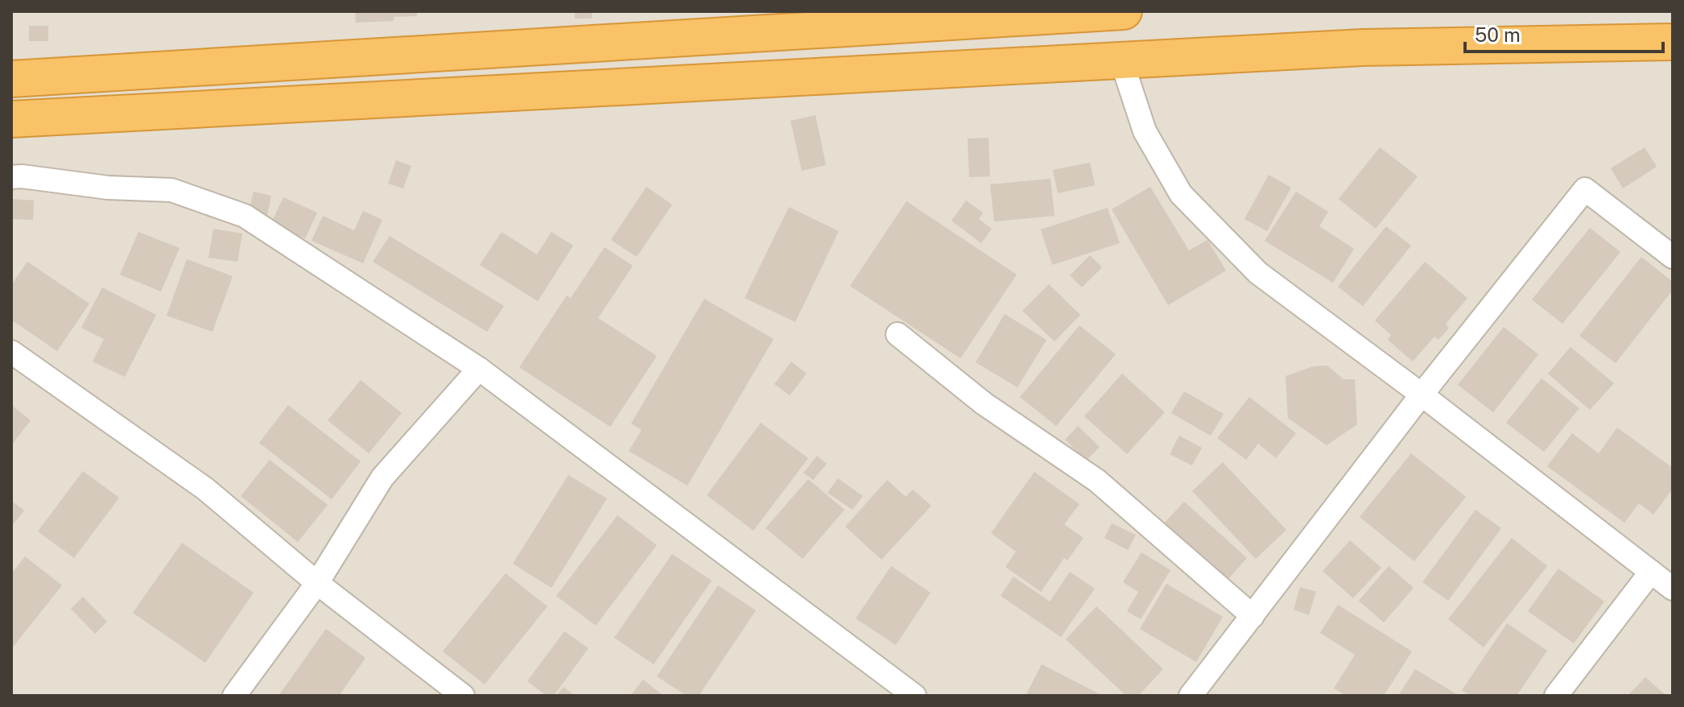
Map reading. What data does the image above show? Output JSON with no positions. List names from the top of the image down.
{
  "scale_bar": "50 m"
}
